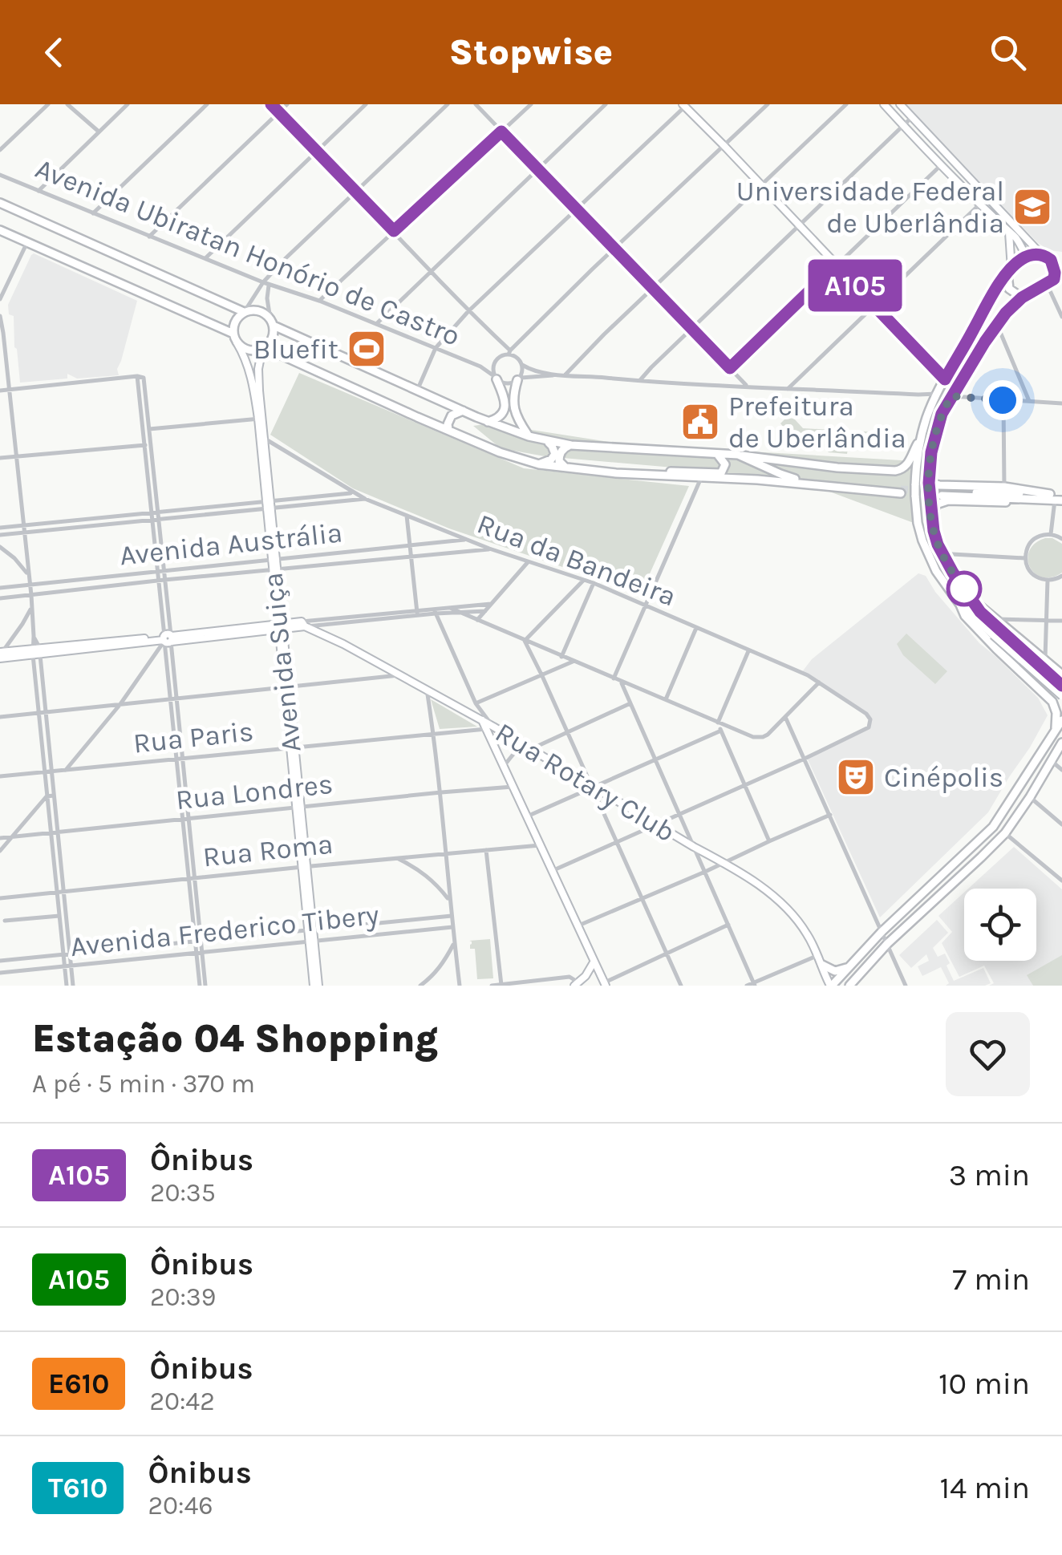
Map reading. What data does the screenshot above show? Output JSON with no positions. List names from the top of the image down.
{
  "streets": {
    "main road": ["Avenida Suiça", "Rua Rotary Club"],
    "street": [
      "Avenida Ubiratan Honório de Castro",
      "Avenida Austrália",
      "Rua da Bandeira",
      "Rua Paris",
      "Rua Londres",
      "Rua Roma",
      "Avenida Frederico Tibery"
    ]
  },
  "crossings": [
    ["Avenida Austrália", "Rua da Bandeira"],
    ["Avenida Austrália", "Avenida Suiça"],
    ["Rua da Bandeira", "Avenida Suiça"],
    ["Avenida Suiça", "Rua Paris"],
    ["Avenida Suiça", "Rua Londres"],
    ["Avenida Suiça", "Rua Roma"],
    ["Avenida Suiça", "Avenida Frederico Tibery"],
    ["Rua Paris", "Rua Rotary Club"]
  ],
  "places": {
    "school or university": ["Universidade Federal de Uberlândia"],
    "sports": ["Bluefit"],
    "public building": ["Prefeitura de Uberlândia"],
    "theatre": ["Cinépolis"]
  },
  "lines": ["bus line A105"],
  "page": {
    "header": "Stopwise",
    "on_map": "A105",
    "heading": ["Estação 04 Shopping", "A pé · 5 min · 370 m"],
    "list": [
      {
        "mark": "A105",
        "name": "Ônibus",
        "note": "20:35",
        "value": "3 min"
      },
      {
        "mark": "A105",
        "name": "Ônibus",
        "note": "20:39",
        "value": "7 min"
      },
      {
        "mark": "E610",
        "name": "Ônibus",
        "note": "20:42",
        "value": "10 min"
      },
      {
        "mark": "T610",
        "name": "Ônibus",
        "note": "20:46",
        "value": "14 min"
      }
    ]
  }
}
